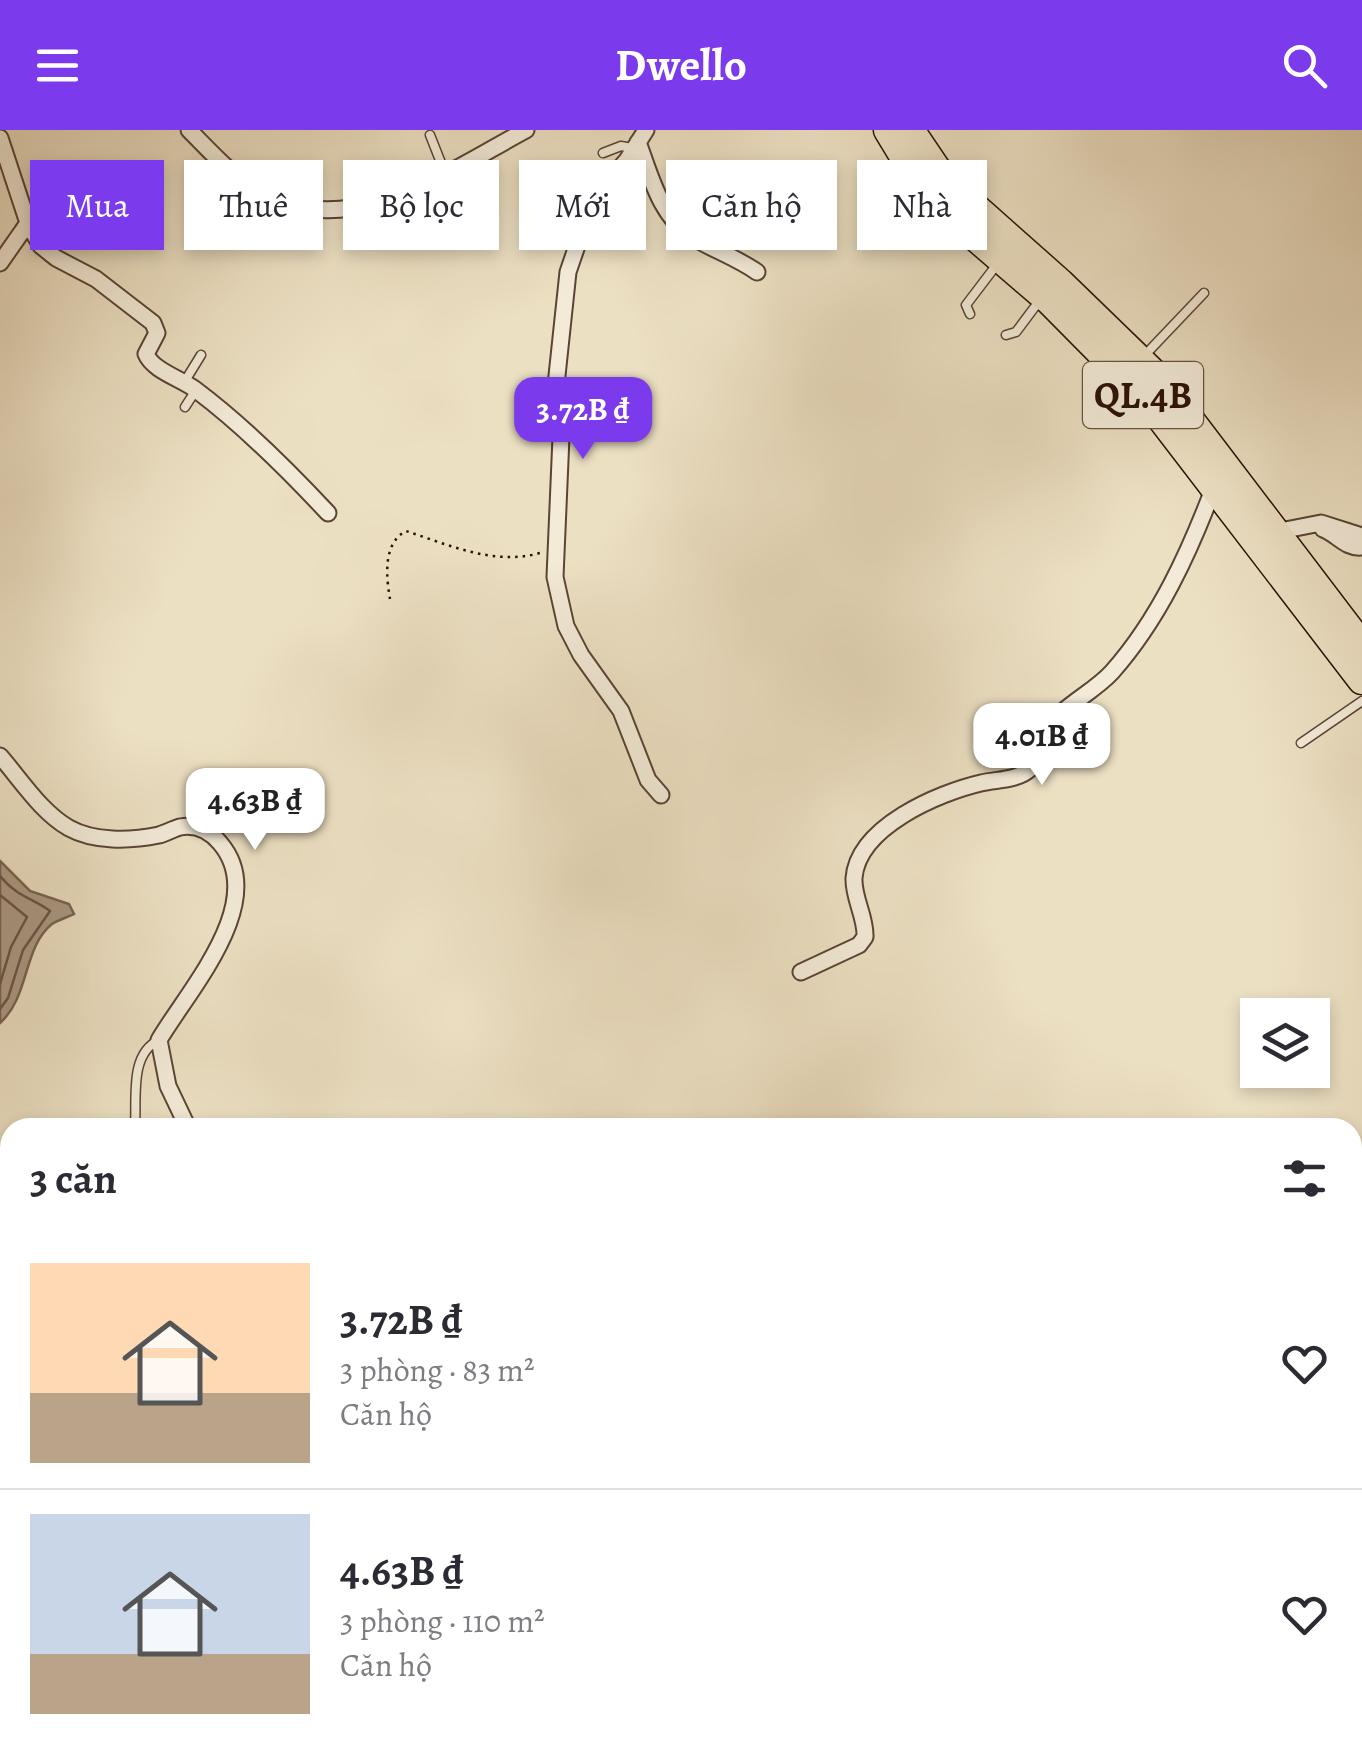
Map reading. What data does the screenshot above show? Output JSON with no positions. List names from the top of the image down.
{
  "streets": {
    "highway": ["QL.4B"]
  },
  "page": {
    "header": "Dwello",
    "chip": [
      "Mua",
      "Thuê",
      "Bộ lọc",
      "Mới",
      "Căn hộ",
      "Nhà"
    ],
    "price": ["3.72B ₫", "4.01B ₫", "4.63B ₫"],
    "heading": "3 căn",
    "list": [
      {
        "name": "3.72B ₫",
        "note": "3 phòng · 83 m² · Căn hộ"
      },
      {
        "name": "4.63B ₫",
        "note": "3 phòng · 110 m² · Căn hộ"
      }
    ]
  }
}
